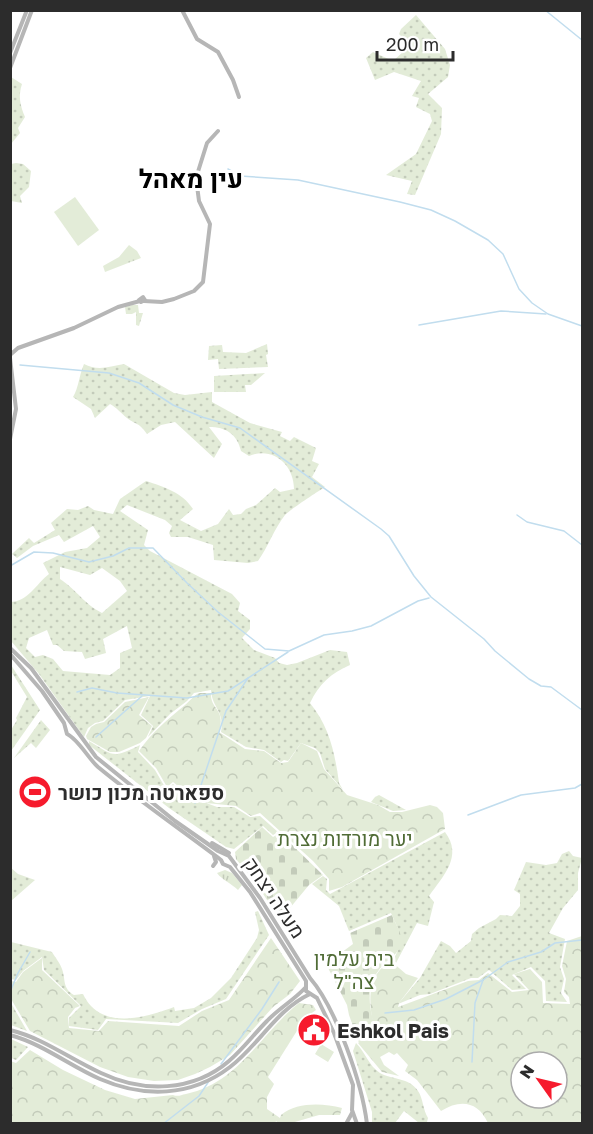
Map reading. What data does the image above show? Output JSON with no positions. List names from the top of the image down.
{
  "streets": {
    "street": ["מעלה יצחק"]
  },
  "districts": ["עין מאהל"],
  "parks": ["יער מורדות נצרת", "בית עלמין צה\"ל"],
  "places": {
    "sports": ["ספארטה מכון כושר"],
    "public building": ["Eshkol Pais"]
  },
  "scale_bar": "200 m",
  "north": "top left"
}
